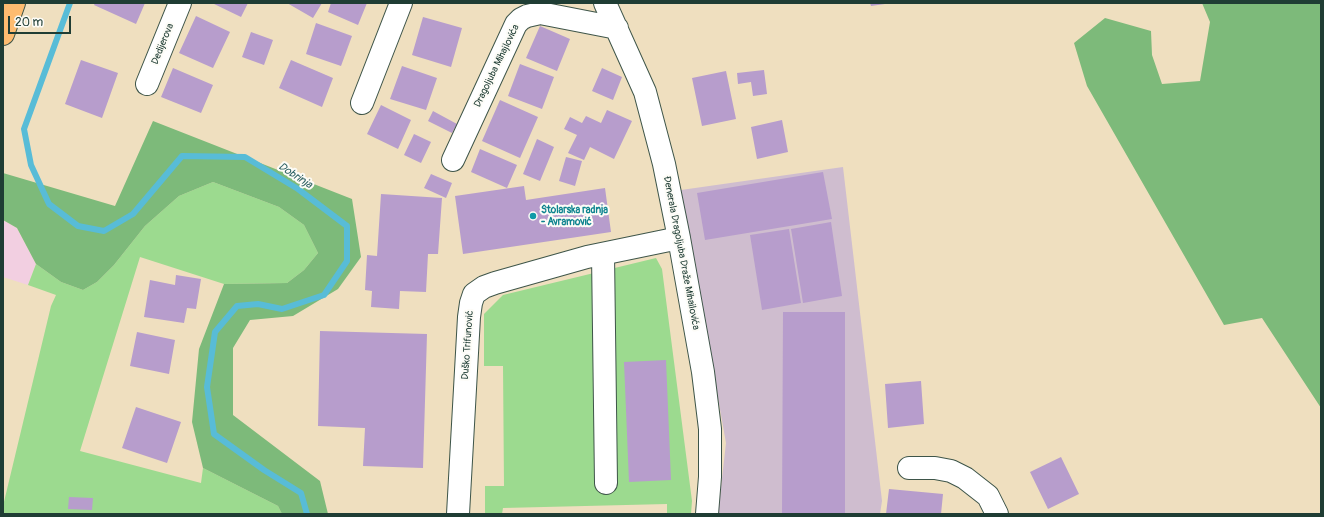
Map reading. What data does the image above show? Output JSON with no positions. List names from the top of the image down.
{
  "streets": {
    "street": [
      "Dedijerova",
      "Dragoljuba Mihajlovića",
      "Đenerala Dragoljuba Draže Mihailovića",
      "Duško Trifunović"
    ]
  },
  "crossings": [
    ["Dragoljuba Mihajlovića", "Đenerala Dragoljuba Draže Mihailovića"],
    ["Đenerala Dragoljuba Draže Mihailovića", "Duško Trifunović"]
  ],
  "water": ["Dobrinja"],
  "places": ["Stolarska radnja - Avramović"],
  "scale_bar": "20 m"
}
